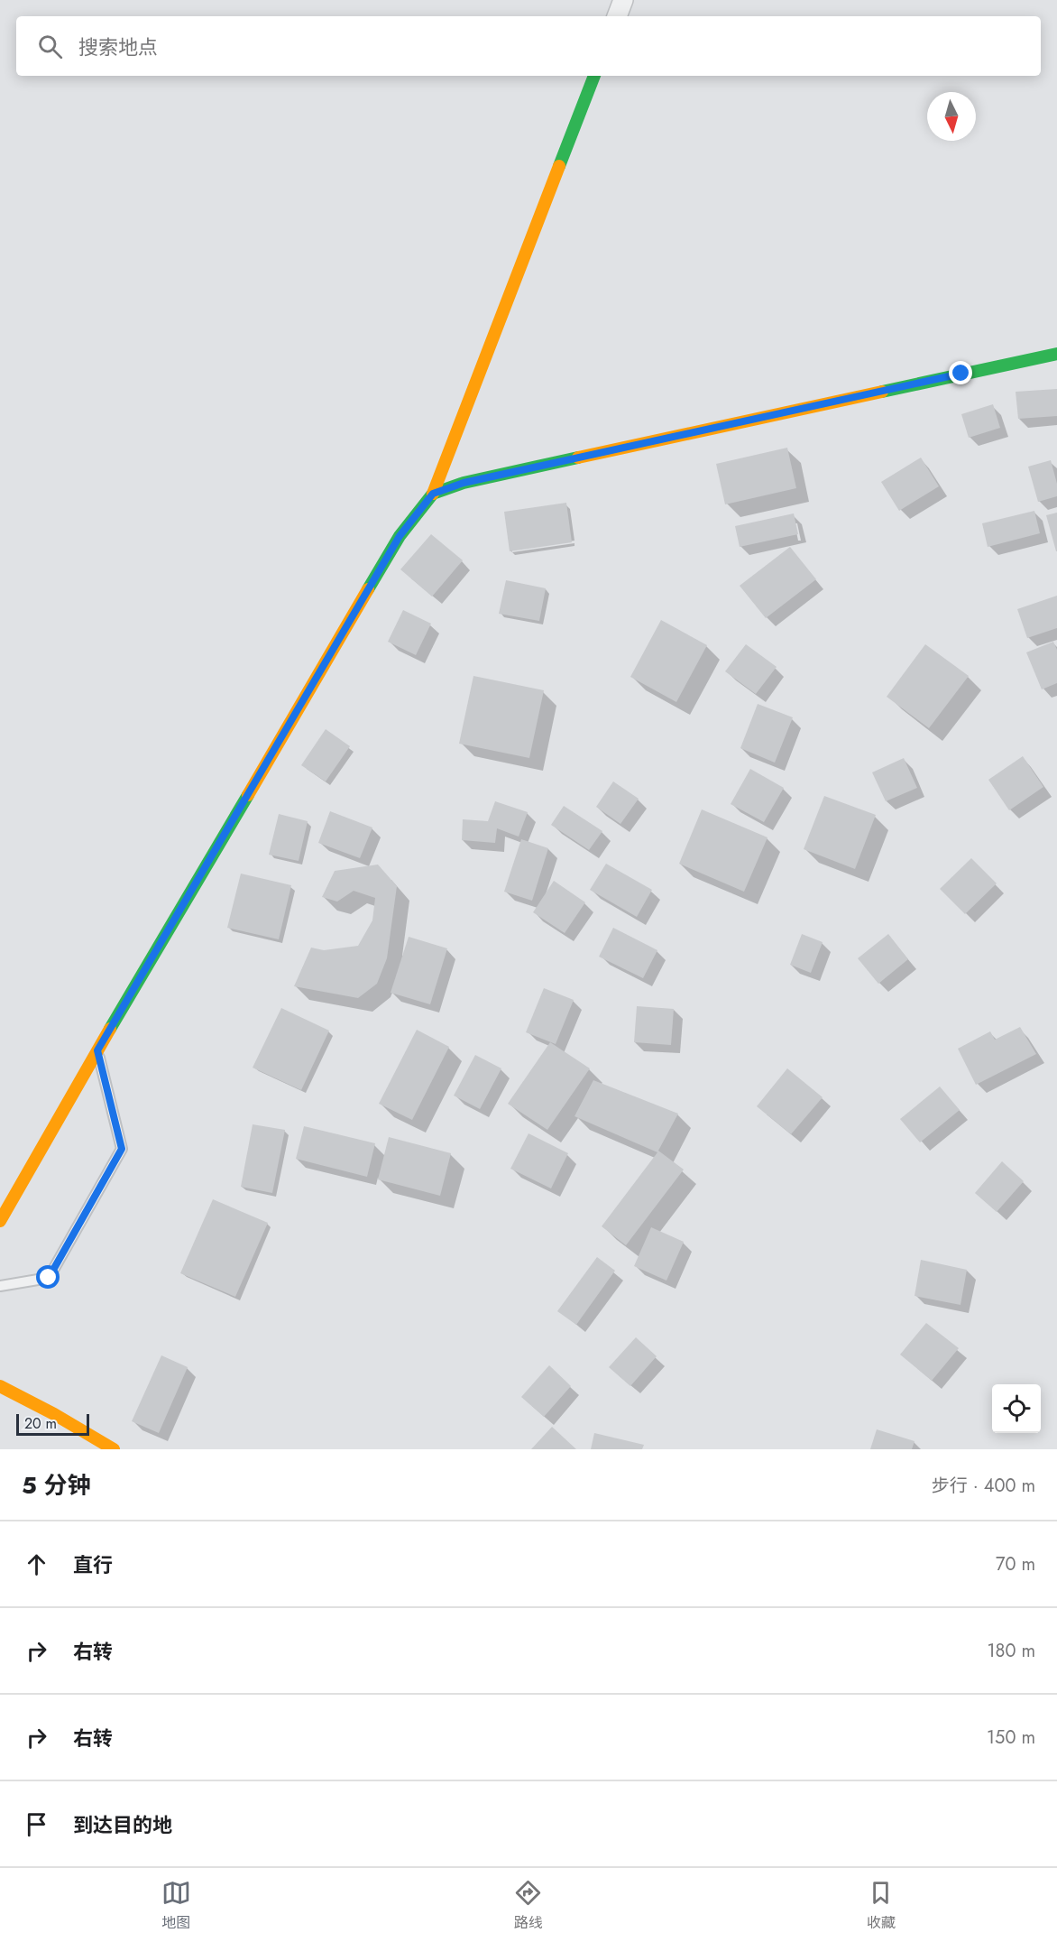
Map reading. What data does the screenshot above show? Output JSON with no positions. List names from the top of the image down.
{
  "scale_bar": "20 m",
  "north": "bottom",
  "page": {
    "search": "搜索地点",
    "scale": "20 m",
    "heading": ["5 分钟", "步行 · 400 m"],
    "list": [
      ["直行", "70 m"],
      ["右转", "180 m"],
      ["右转", "150 m"],
      "到达目的地"
    ],
    "nav": ["地图", "路线", "收藏"]
  }
}
